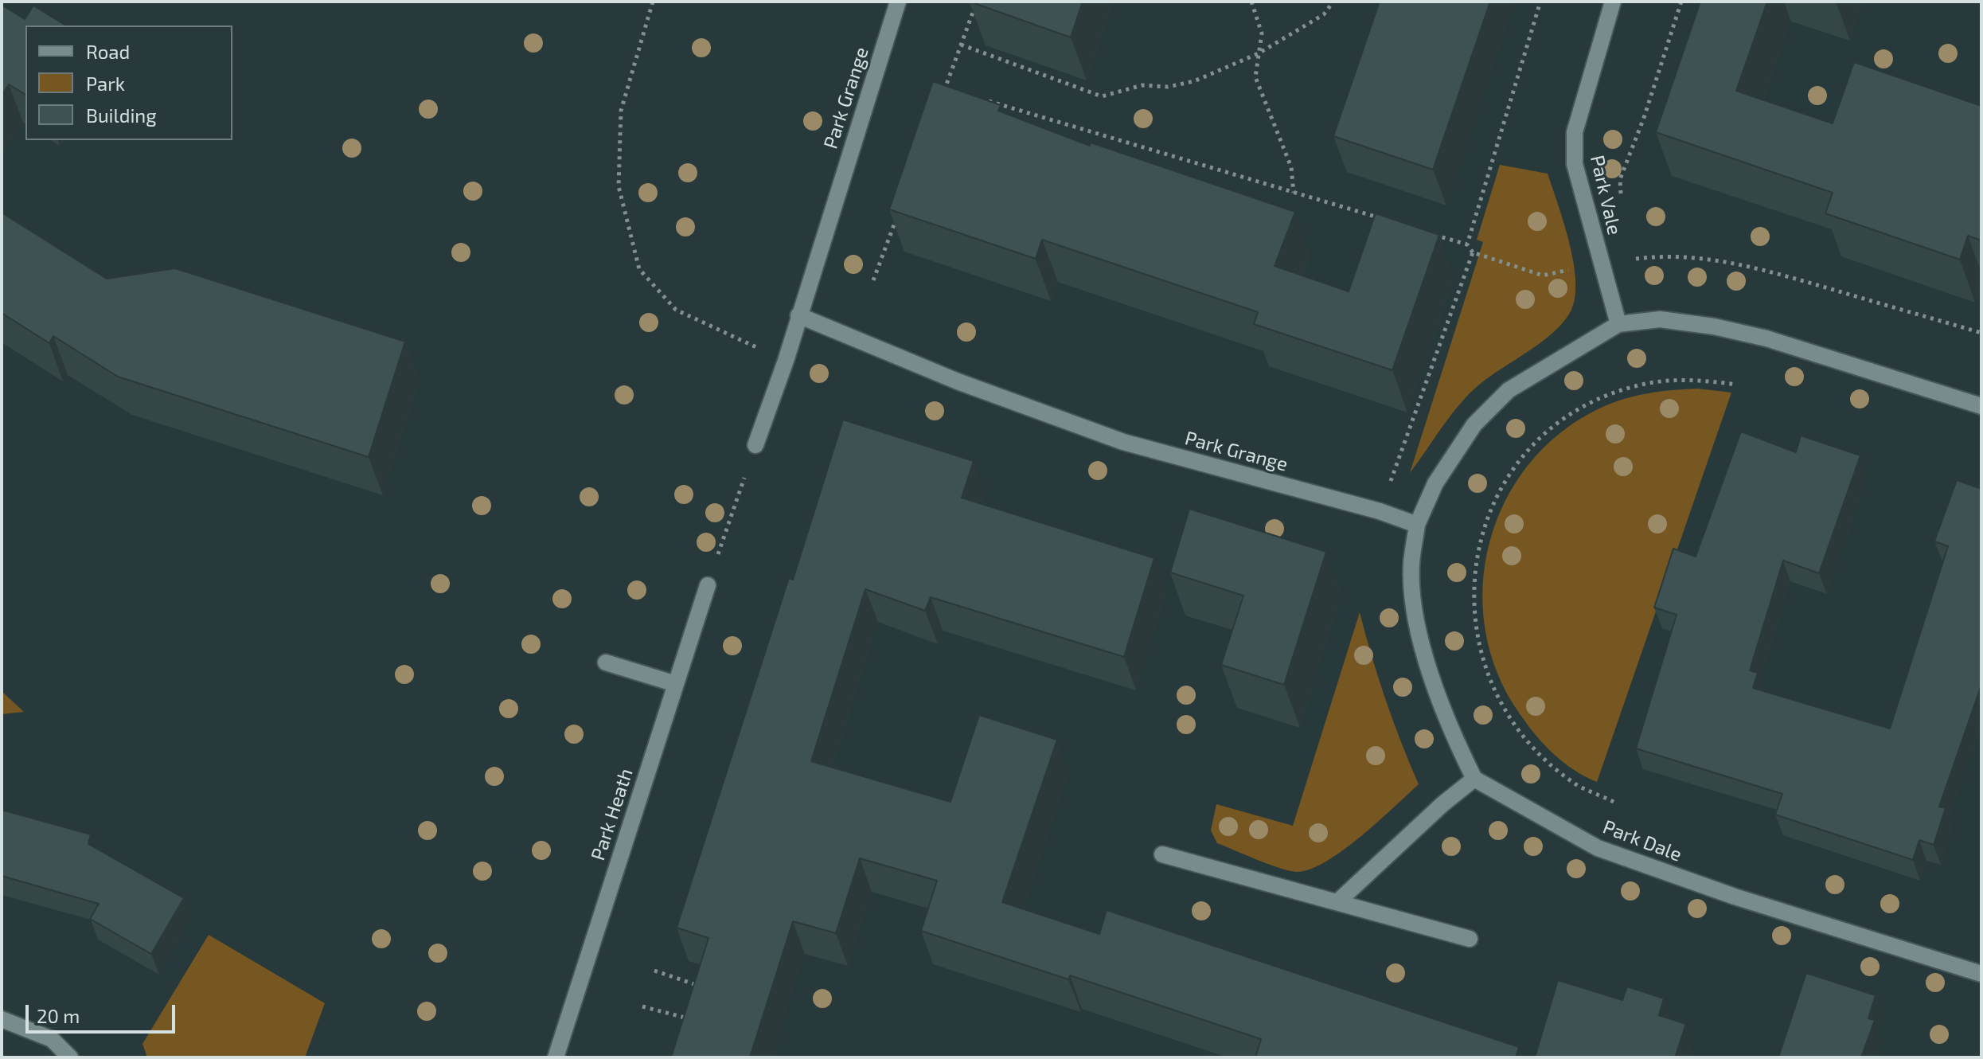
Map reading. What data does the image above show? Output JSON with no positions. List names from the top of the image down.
{
  "streets": {
    "street": [
      "Park Grange",
      "Park Vale",
      "Park Heath",
      "Park Dale"
    ]
  },
  "legend": ["Road", "Park", "Building"],
  "scale_bar": "20 m"
}
